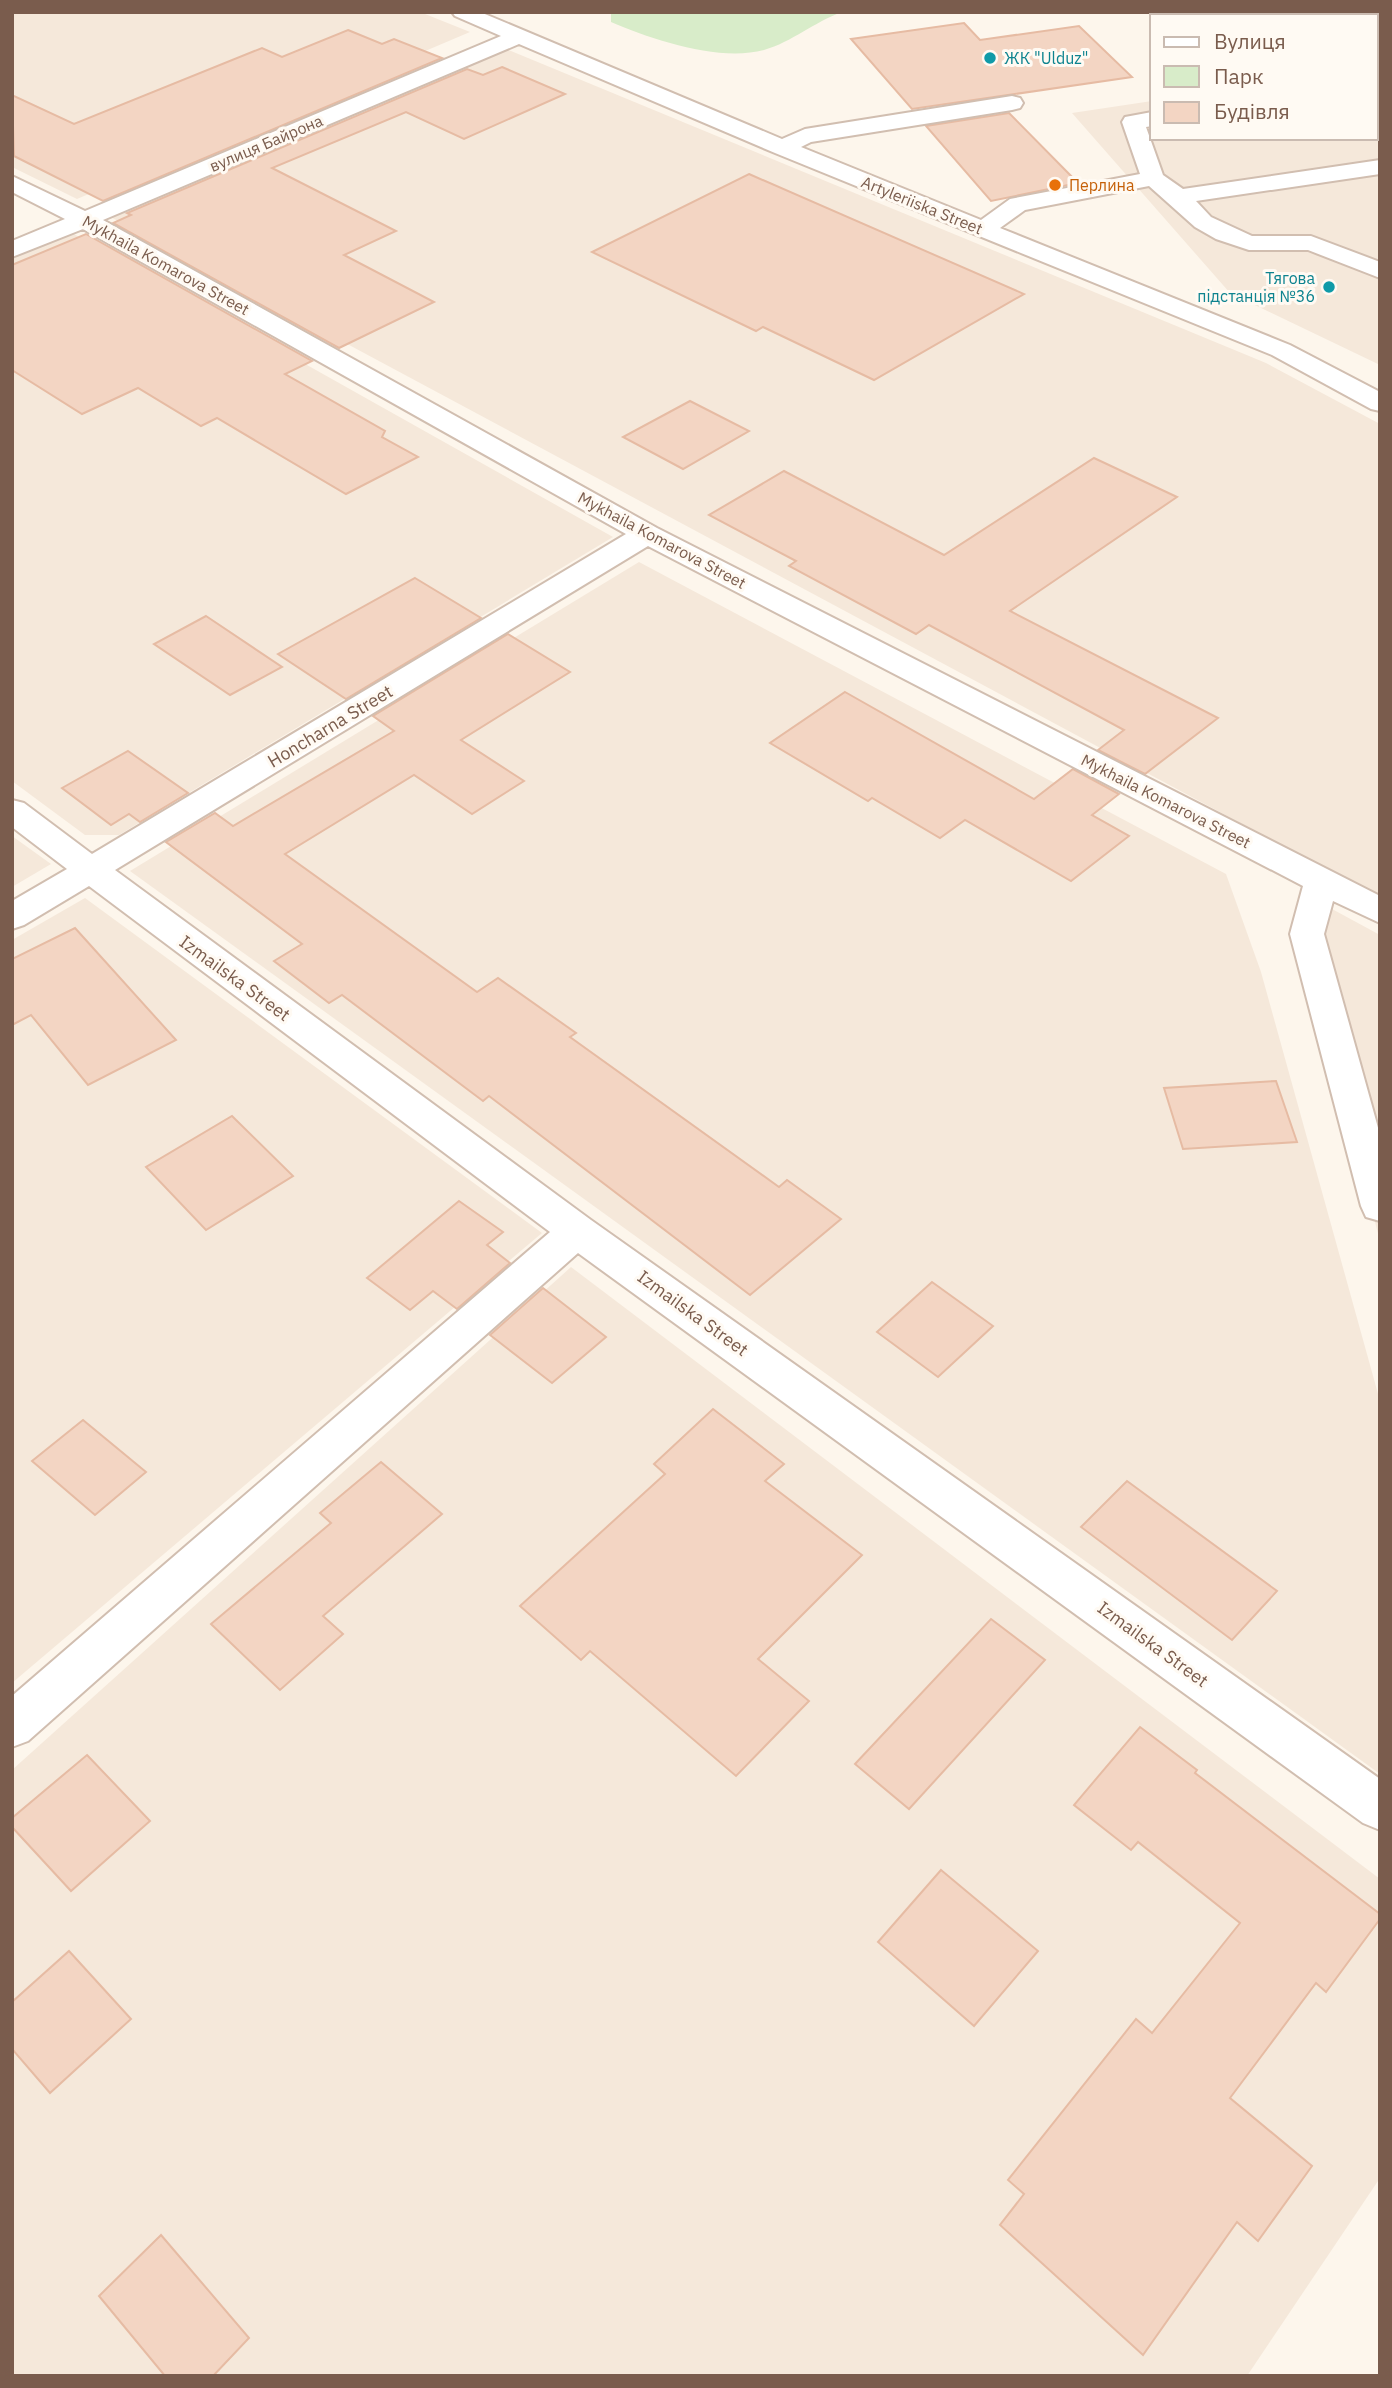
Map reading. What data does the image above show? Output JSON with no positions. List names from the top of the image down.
{
  "streets": {
    "street": [
      "вулиця Байрона",
      "Artyleriiska Street",
      "Mykhaila Komarova Street",
      "Honcharna Street",
      "Izmailska Street"
    ]
  },
  "crossings": [
    ["вулиця Байрона", "Artyleriiska Street"],
    ["вулиця Байрона", "Mykhaila Komarova Street"],
    ["Mykhaila Komarova Street", "Honcharna Street"],
    ["Honcharna Street", "Izmailska Street"]
  ],
  "places": ["ЖК \"Ulduz\"", "Перлина", "Тягова пiдстанцiя №36"],
  "legend": ["Вулиця", "Парк", "Будівля"]
}
